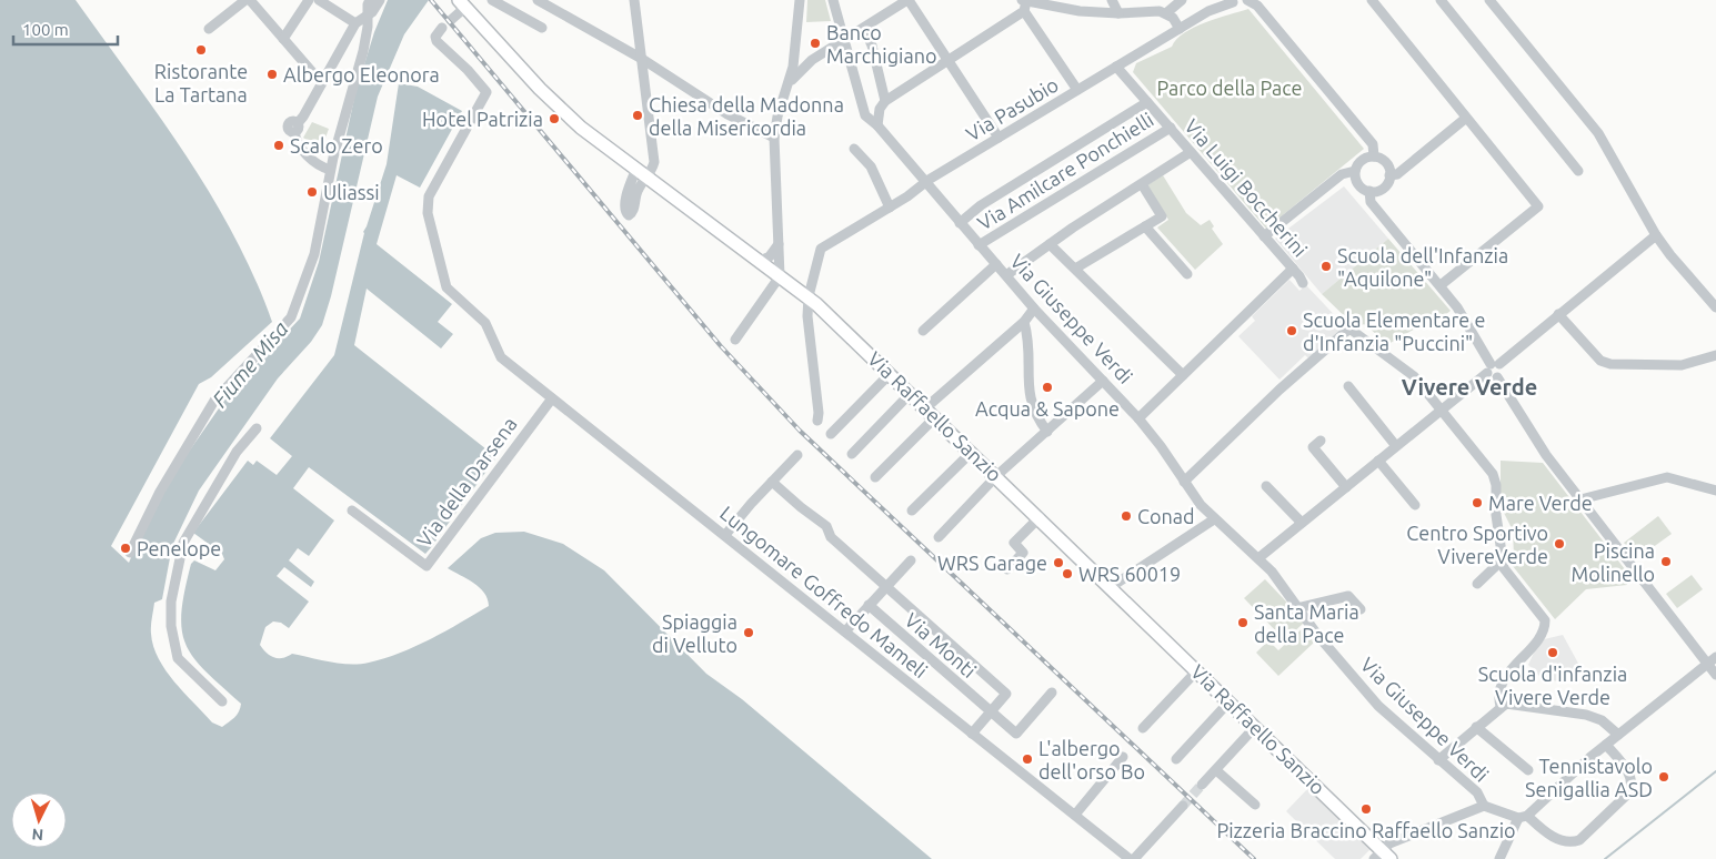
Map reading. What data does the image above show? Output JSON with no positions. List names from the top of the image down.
{
  "streets": {
    "main road": ["Via Raffaello Sanzio"],
    "street": [
      "Via Pasubio",
      "Via Amilcare Ponchielli",
      "Via Luigi Boccherini",
      "Via Giuseppe Verdi",
      "Via della Darsena",
      "Lungomare Goffredo Mameli",
      "Via Monti"
    ]
  },
  "crossings": [
    ["Via Pasubio", "Via Luigi Boccherini"],
    ["Via Pasubio", "Via Giuseppe Verdi"],
    ["Via Pasubio", "Via Raffaello Sanzio"],
    ["Via Amilcare Ponchielli", "Via Luigi Boccherini"],
    ["Via Amilcare Ponchielli", "Via Giuseppe Verdi"],
    ["Via della Darsena", "Lungomare Goffredo Mameli"]
  ],
  "districts": ["Vivere Verde"],
  "water": ["Fiume Misa"],
  "parks": ["Parco della Pace"],
  "places": [
    "Banco Marchigiano",
    "Ristorante La Tartana",
    "Albergo Eleonora",
    "Chiesa della Madonna della Misericordia",
    "Hotel Patrizia",
    "Scalo Zero",
    "Uliassi",
    "Scuola dell'Infanzia \"Aquilone\"",
    "Scuola Elementare e d'Infanzia \"Puccini\"",
    "Acqua & Sapone",
    "Mare Verde",
    "Conad",
    "Centro Sportivo VivereVerde",
    "Penelope",
    "Piscina Molinello",
    "WRS Garage",
    "WRS 60019",
    "Santa Maria della Pace",
    "Spiaggia di Velluto",
    "Scuola d'infanzia Vivere Verde",
    "L'albergo dell'orso Bo",
    "Tennistavolo Senigallia ASD",
    "Pizzeria Braccino Raffaello Sanzio"
  ],
  "scale_bar": "100 m",
  "north": "bottom"
}
